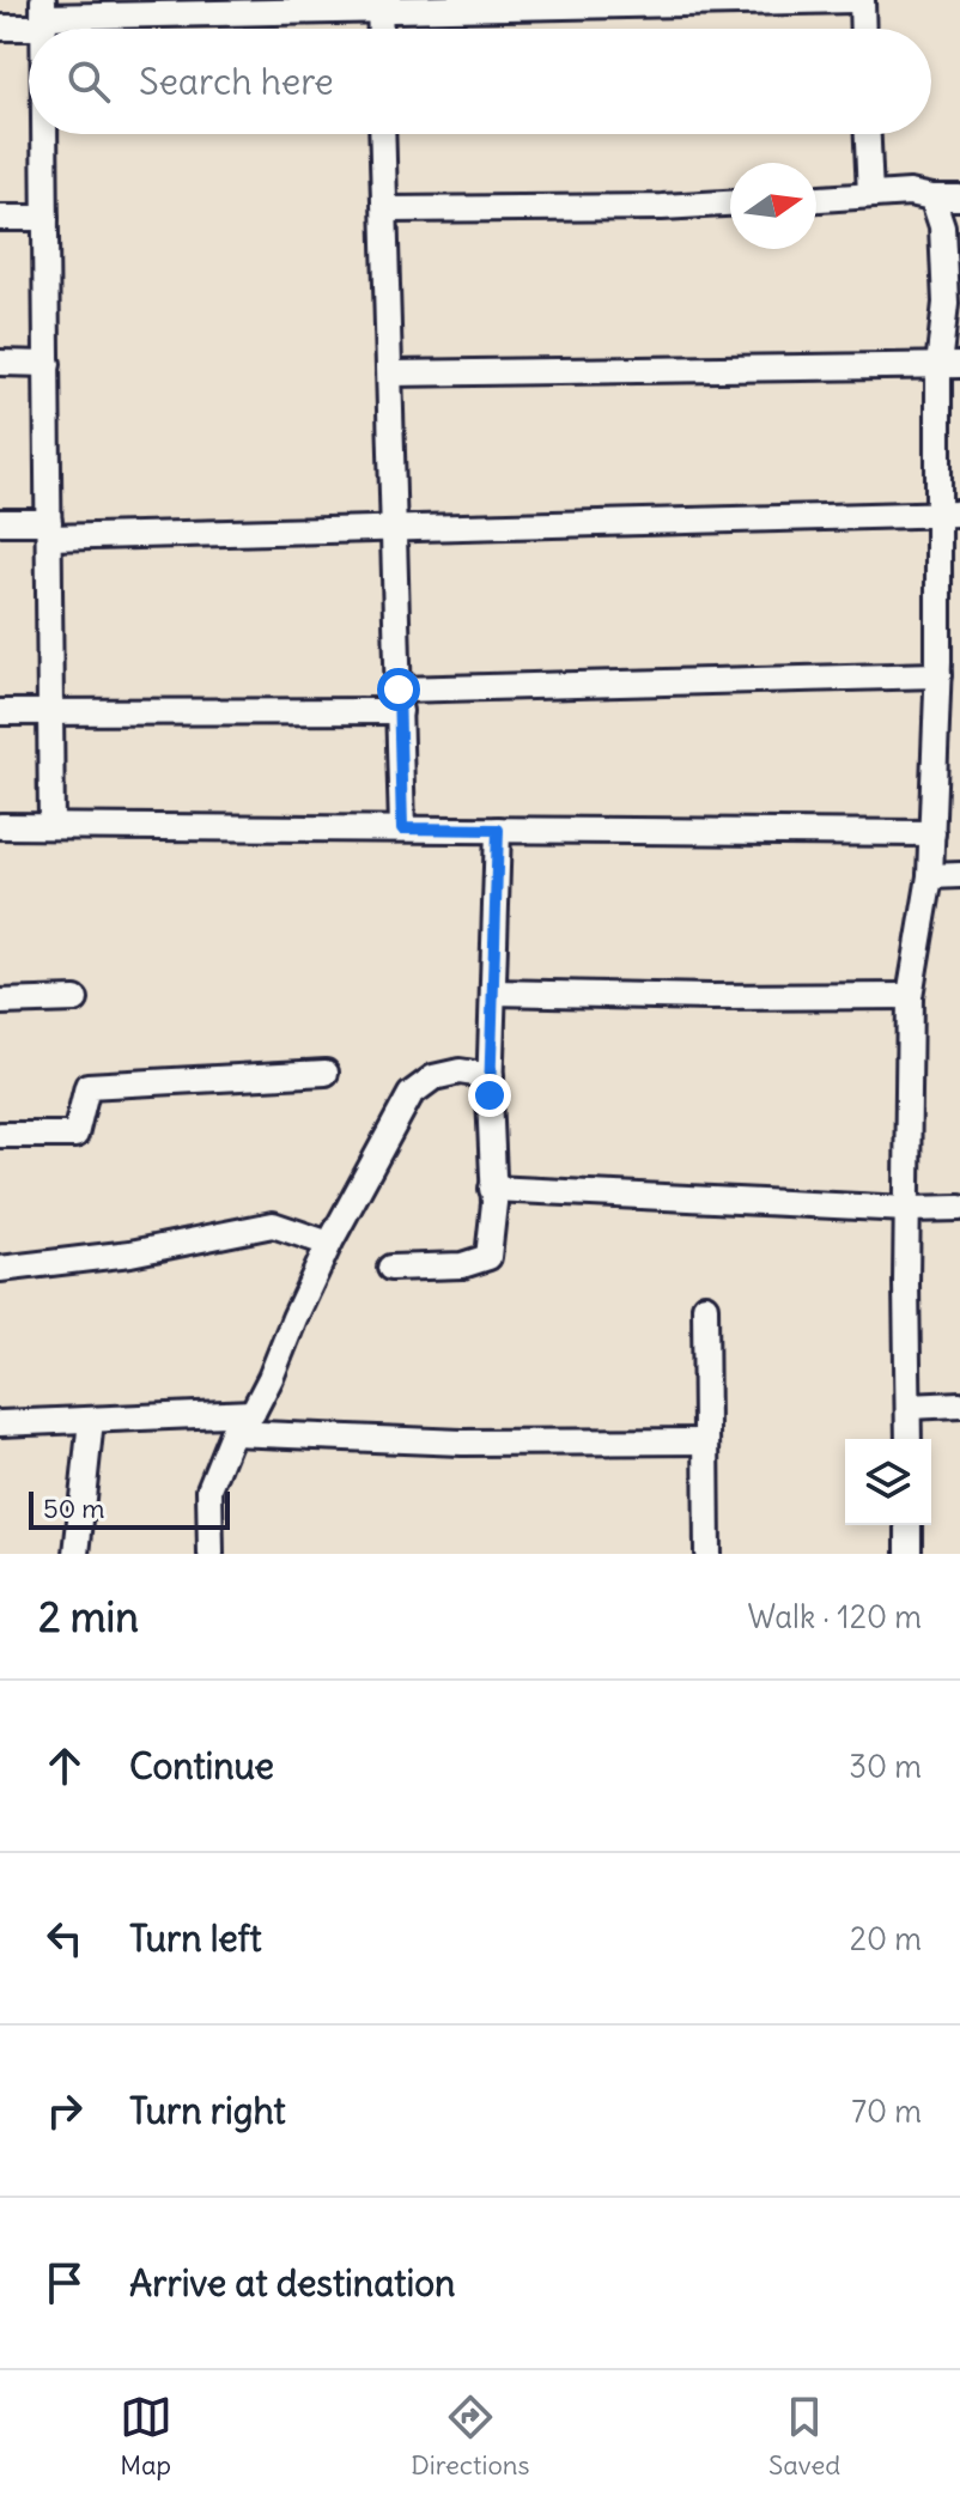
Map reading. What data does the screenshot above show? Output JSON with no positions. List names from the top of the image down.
{
  "scale_bar": "50 m",
  "north": "right",
  "page": {
    "search": "Search here",
    "scale": "50 m",
    "heading": ["2 min", "Walk · 120 m"],
    "list": [
      ["Continue", "30 m"],
      ["Turn left", "20 m"],
      ["Turn right", "70 m"],
      "Arrive at destination"
    ],
    "nav": ["Map", "Directions", "Saved"]
  }
}
